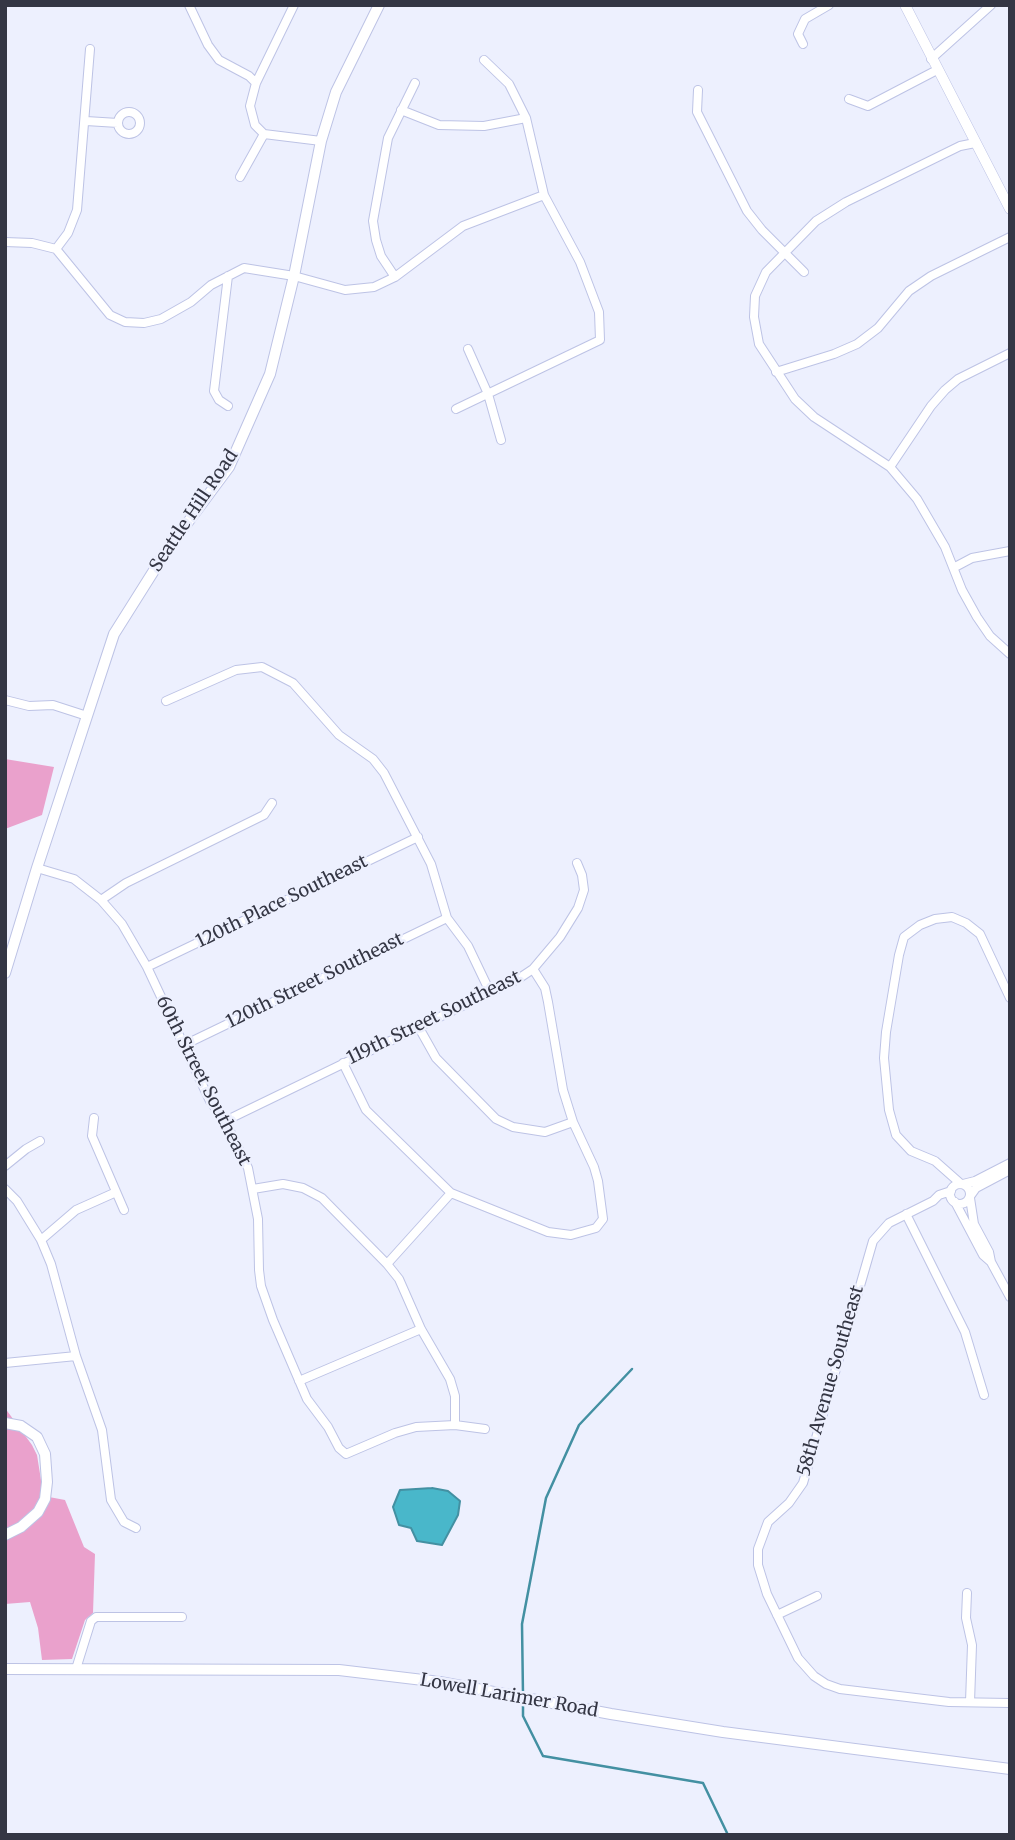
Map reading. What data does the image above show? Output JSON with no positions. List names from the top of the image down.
{
  "streets": {
    "main road": ["Seattle Hill Road", "Lowell Larimer Road"],
    "street": [
      "120th Place Southeast",
      "120th Street Southeast",
      "119th Street Southeast",
      "60th Street Southeast",
      "58th Avenue Southeast"
    ]
  },
  "crossings": [
    ["Seattle Hill Road", "60th Street Southeast"],
    ["120th Place Southeast", "60th Street Southeast"],
    ["120th Street Southeast", "60th Street Southeast"],
    ["119th Street Southeast", "60th Street Southeast"]
  ]
}
